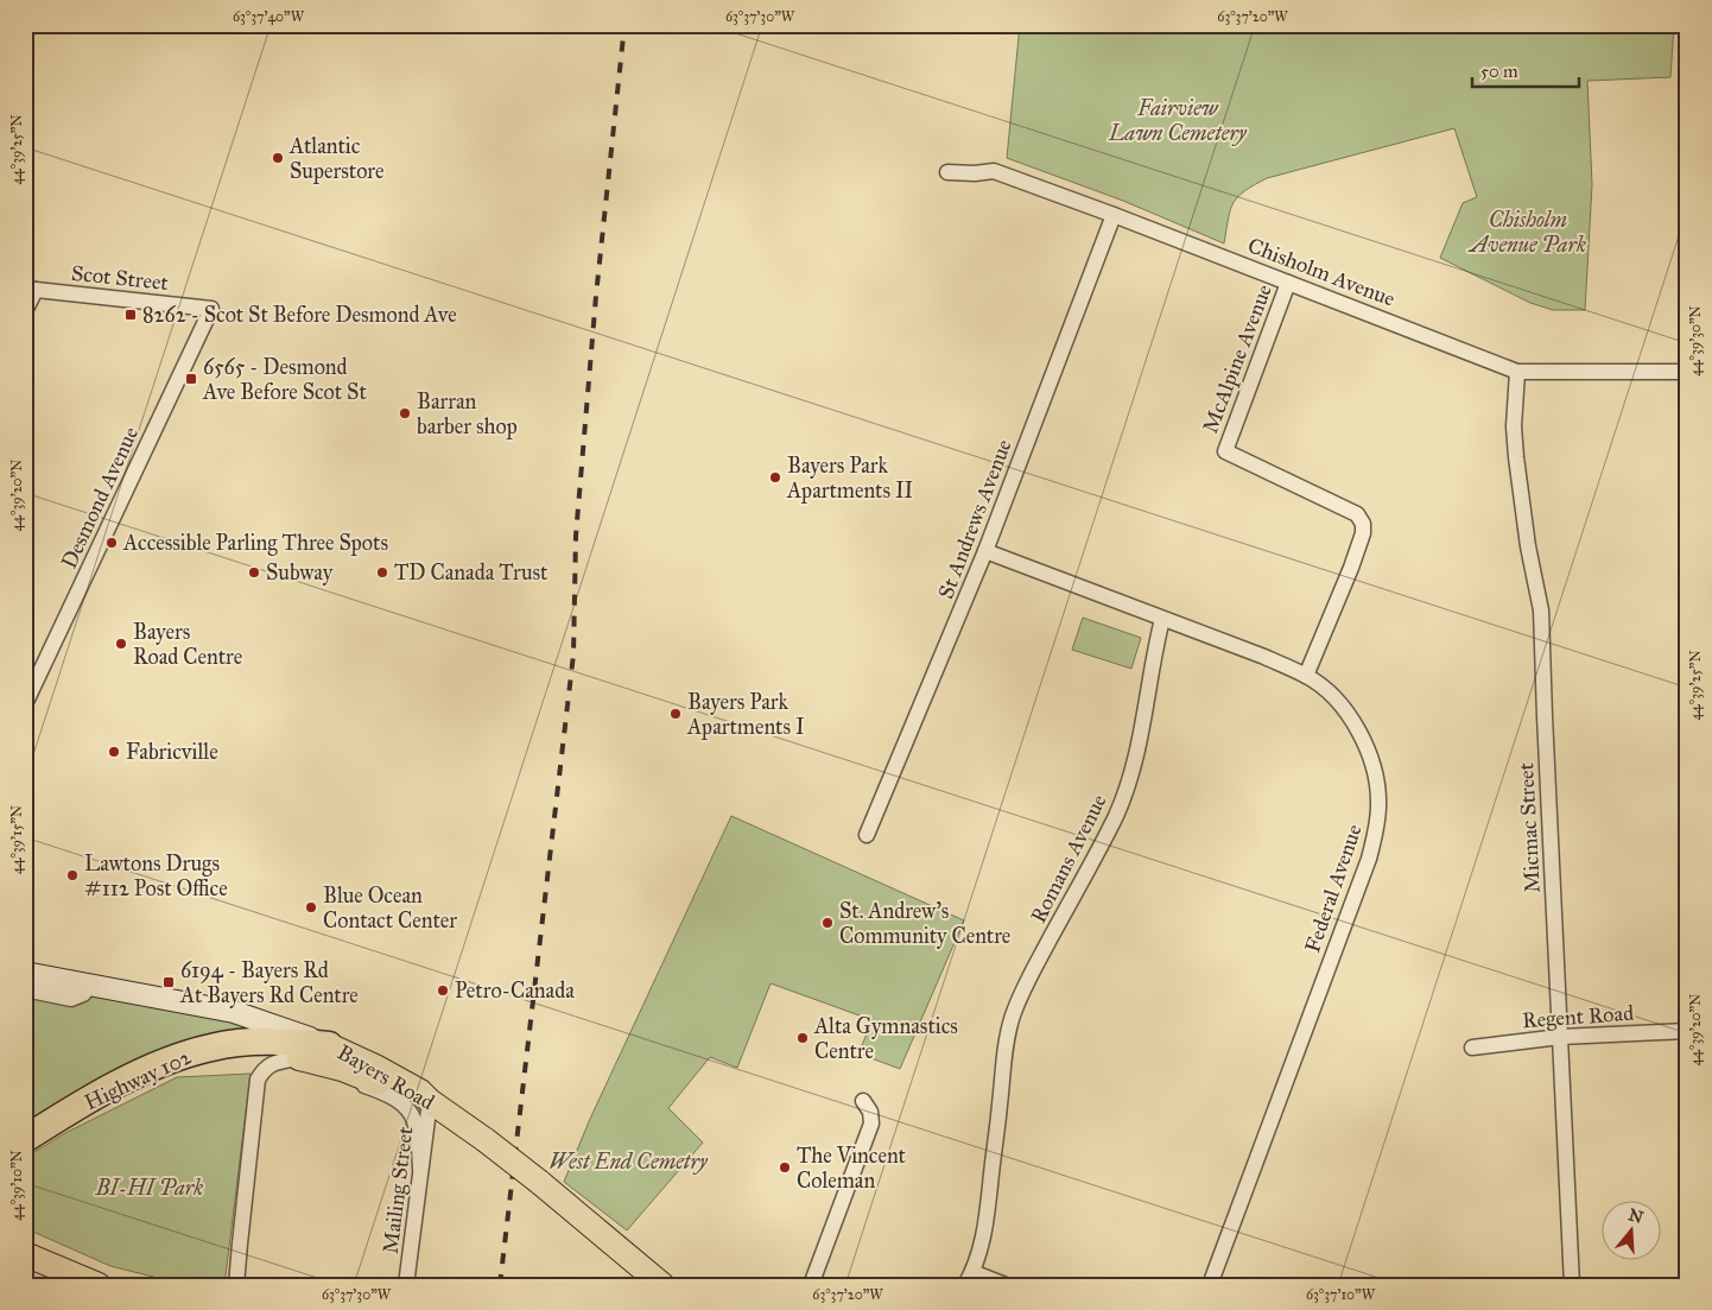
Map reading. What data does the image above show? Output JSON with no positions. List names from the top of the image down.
{
  "streets": {
    "highway": ["Highway 102"],
    "main road": ["Bayers Road"],
    "street": [
      "Chisholm Avenue",
      "Scot Street",
      "McAlpine Avenue",
      "Desmond Avenue",
      "St Andrews Avenue",
      "Micmac Street",
      "Romans Avenue",
      "Federal Avenue",
      "Regent Road",
      "Mailing Street"
    ]
  },
  "crossings": [
    ["Chisholm Avenue", "McAlpine Avenue"],
    ["Chisholm Avenue", "St Andrews Avenue"],
    ["Chisholm Avenue", "Micmac Street"],
    ["Scot Street", "Desmond Avenue"],
    ["McAlpine Avenue", "Federal Avenue"],
    ["St Andrews Avenue", "Federal Avenue"],
    ["Micmac Street", "Regent Road"],
    ["Romans Avenue", "Federal Avenue"],
    ["Bayers Road", "Highway 102"],
    ["Bayers Road", "Mailing Street"]
  ],
  "parks": [
    "Fairview Lawn Cemetery",
    "Chisholm Avenue Park",
    "West End Cemetry",
    "BI-HI Park"
  ],
  "places": {
    "other": [
      "Atlantic Superstore",
      "Barran barber shop",
      "Bayers Park Apartments II",
      "Accessible Parling Three Spots",
      "Subway",
      "TD Canada Trust",
      "Bayers Road Centre",
      "Bayers Park Apartments I",
      "Fabricville",
      "Lawtons Drugs #112 Post Office",
      "Blue Ocean Contact Center",
      "St. Andrew's Community Centre",
      "Petro-Canada",
      "Alta Gymnastics Centre",
      "The Vincent Coleman"
    ],
    "transit": ["8262 - Scot St Before Desmond Ave", "6565 - Desmond Ave Before Scot St", "6194 - Bayers Rd At Bayers Rd Centre"]
  },
  "scale_bar": "50 m",
  "north": "top",
  "coordinates": [
    "63°37'40\"W",
    "63°37'30\"W",
    "63°37'20\"W",
    "44°39'25\"N",
    "44°39'30\"N",
    "44°39'20\"N",
    "44°39'15\"N",
    "44°39'10\"N",
    "63°37'10\"W"
  ]
}
